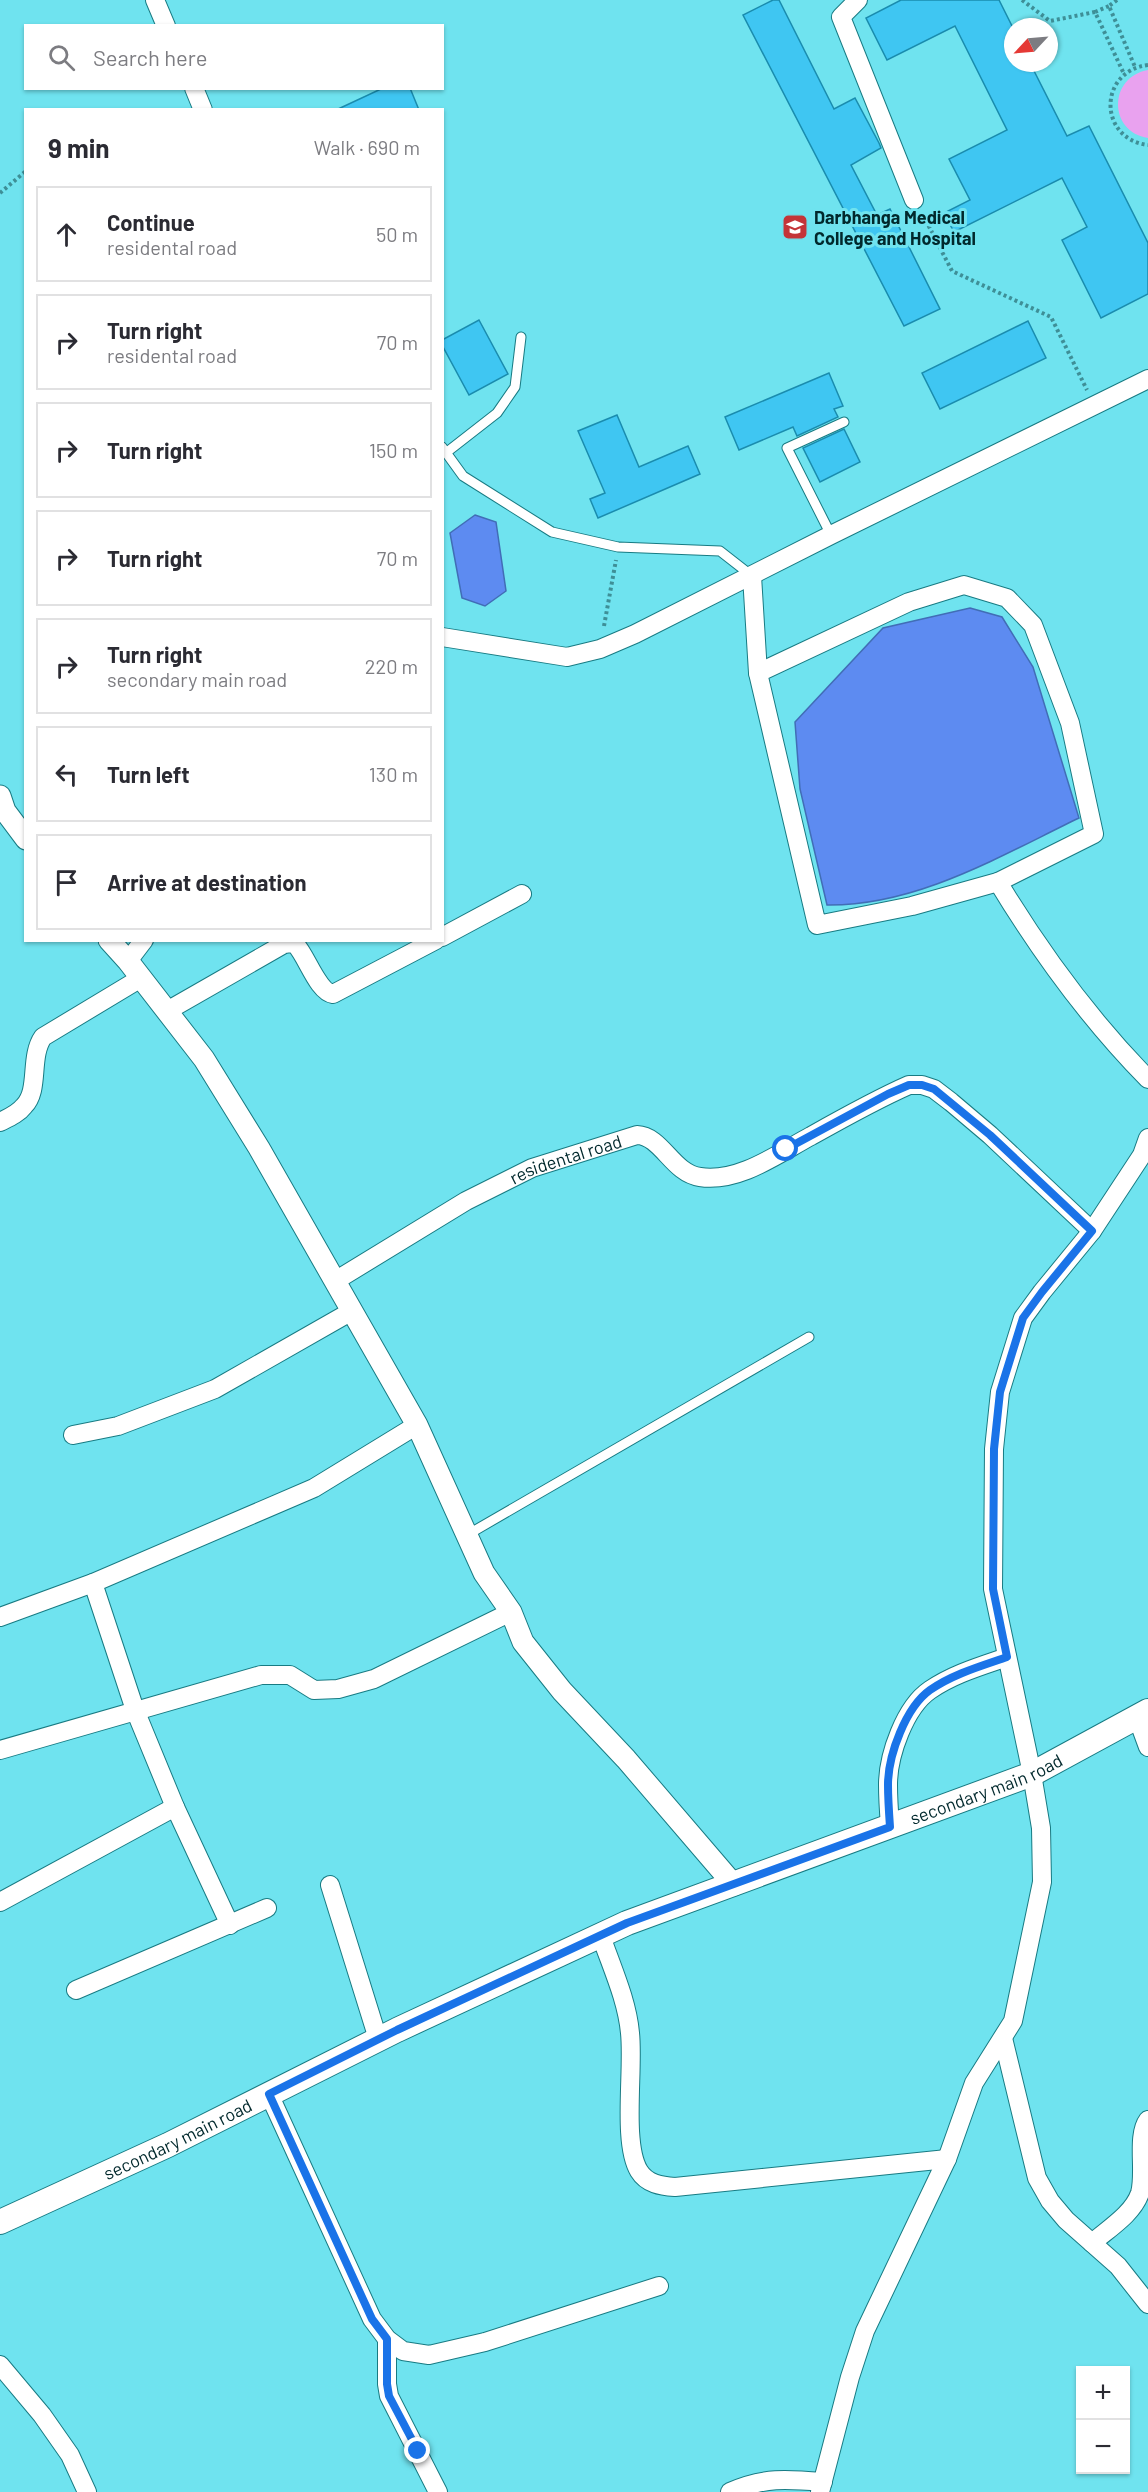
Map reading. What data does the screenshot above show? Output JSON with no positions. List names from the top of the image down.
{
  "streets": {
    "main road": ["secondary main road"],
    "street": ["residental road"]
  },
  "places": {
    "school or university": ["Darbhanga Medical College and Hospital"]
  },
  "north": "bottom left",
  "page": {
    "search": "Search here",
    "heading": ["9 min", "Walk · 690 m"],
    "list": [
      ["Continue", "residental road", "50 m"],
      ["Turn right", "residental road", "70 m"],
      ["Turn right", "150 m"],
      ["Turn right", "70 m"],
      ["Turn right", "secondary main road", "220 m"],
      ["Turn left", "130 m"],
      "Arrive at destination"
    ],
    "map_buttons": ["+", "−"]
  }
}
